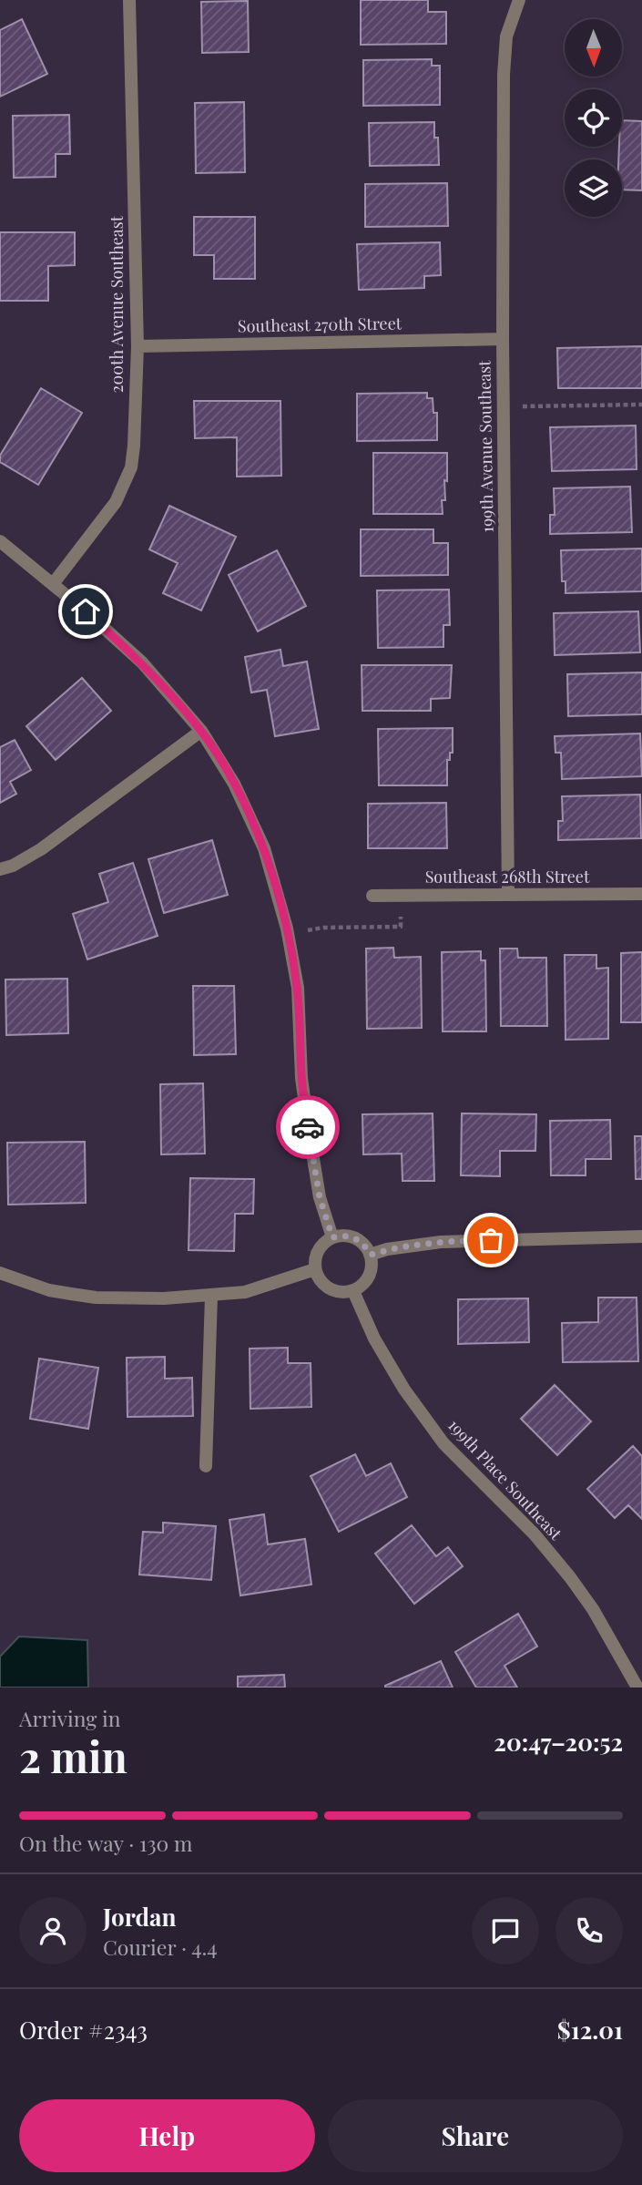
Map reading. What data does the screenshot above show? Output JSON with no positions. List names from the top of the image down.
{
  "streets": {
    "street": [
      "200th Avenue Southeast",
      "Southeast 270th Street",
      "199th Avenue Southeast",
      "Southeast 268th Street",
      "199th Place Southeast"
    ]
  },
  "crossings": [
    ["200th Avenue Southeast", "Southeast 270th Street"],
    ["Southeast 270th Street", "199th Avenue Southeast"],
    ["199th Avenue Southeast", "Southeast 268th Street"]
  ],
  "north": "bottom",
  "page": {
    "heading": ["2 min", "Arriving in", "20:47–20:52"],
    "panel": [
      "Jordan",
      "Courier · 4.4",
      "Order #2343",
      "$12.01"
    ],
    "bar": "On the way · 130 m",
    "buttons": ["Help", "Share"]
  }
}
